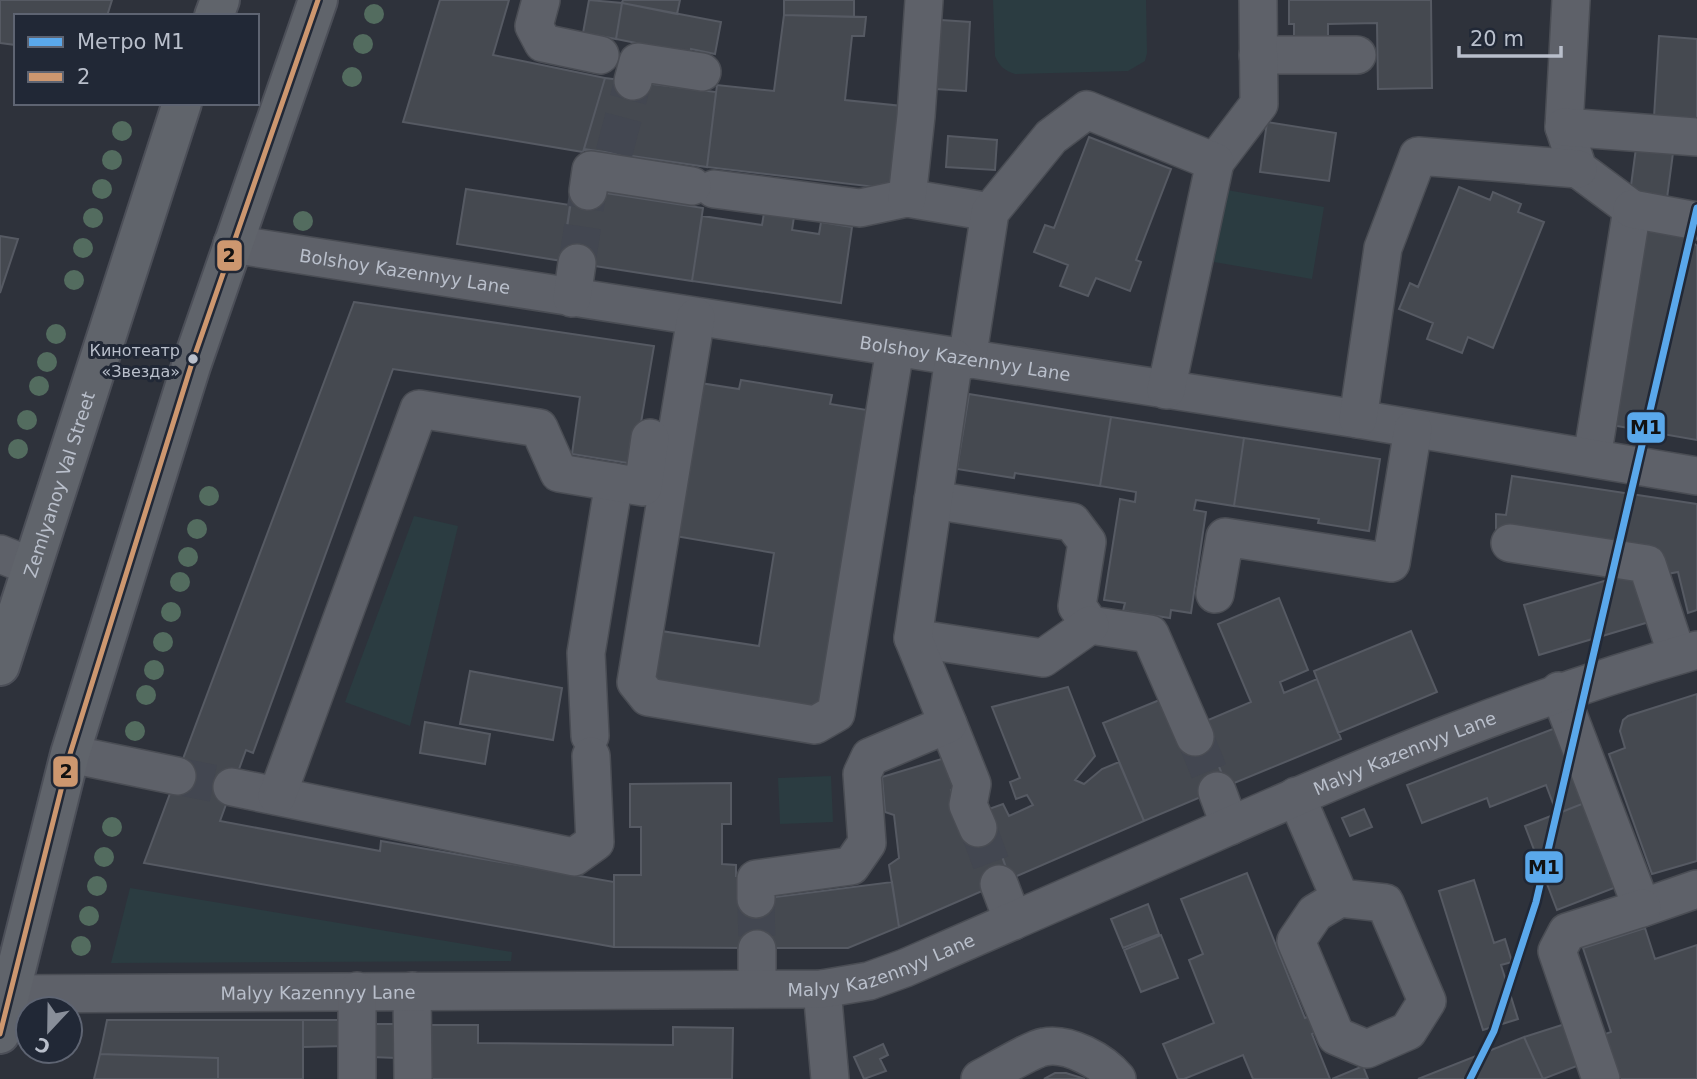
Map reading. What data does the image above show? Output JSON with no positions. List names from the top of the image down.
{
  "streets": {
    "main road": ["Zemlyanoy Val Street"],
    "street": ["Bolshoy Kazennyy Lane", "Malyy Kazennyy Lane"]
  },
  "places": ["Кинотеатр «Звезда»"],
  "lines": ["transit line 2", "metro line M1"],
  "legend": ["Метро M1", "2"],
  "scale_bar": "20 m",
  "north": "bottom"
}
